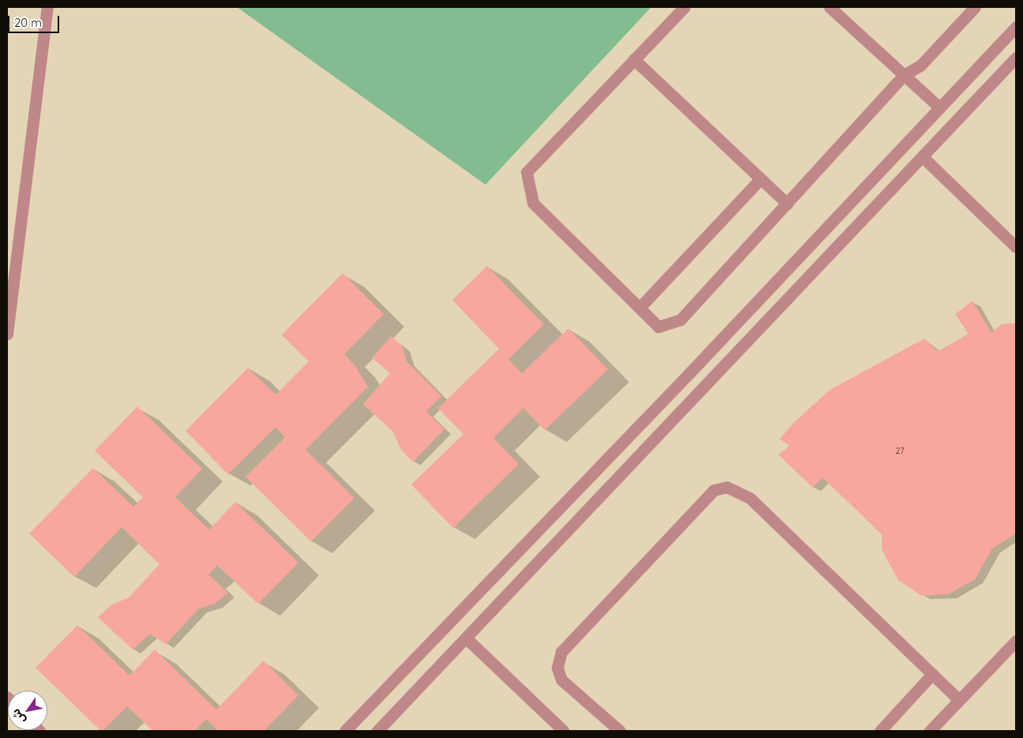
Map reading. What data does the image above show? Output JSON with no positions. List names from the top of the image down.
{
  "house_numbers": ["27"],
  "scale_bar": "20 m",
  "north": "bottom left"
}
